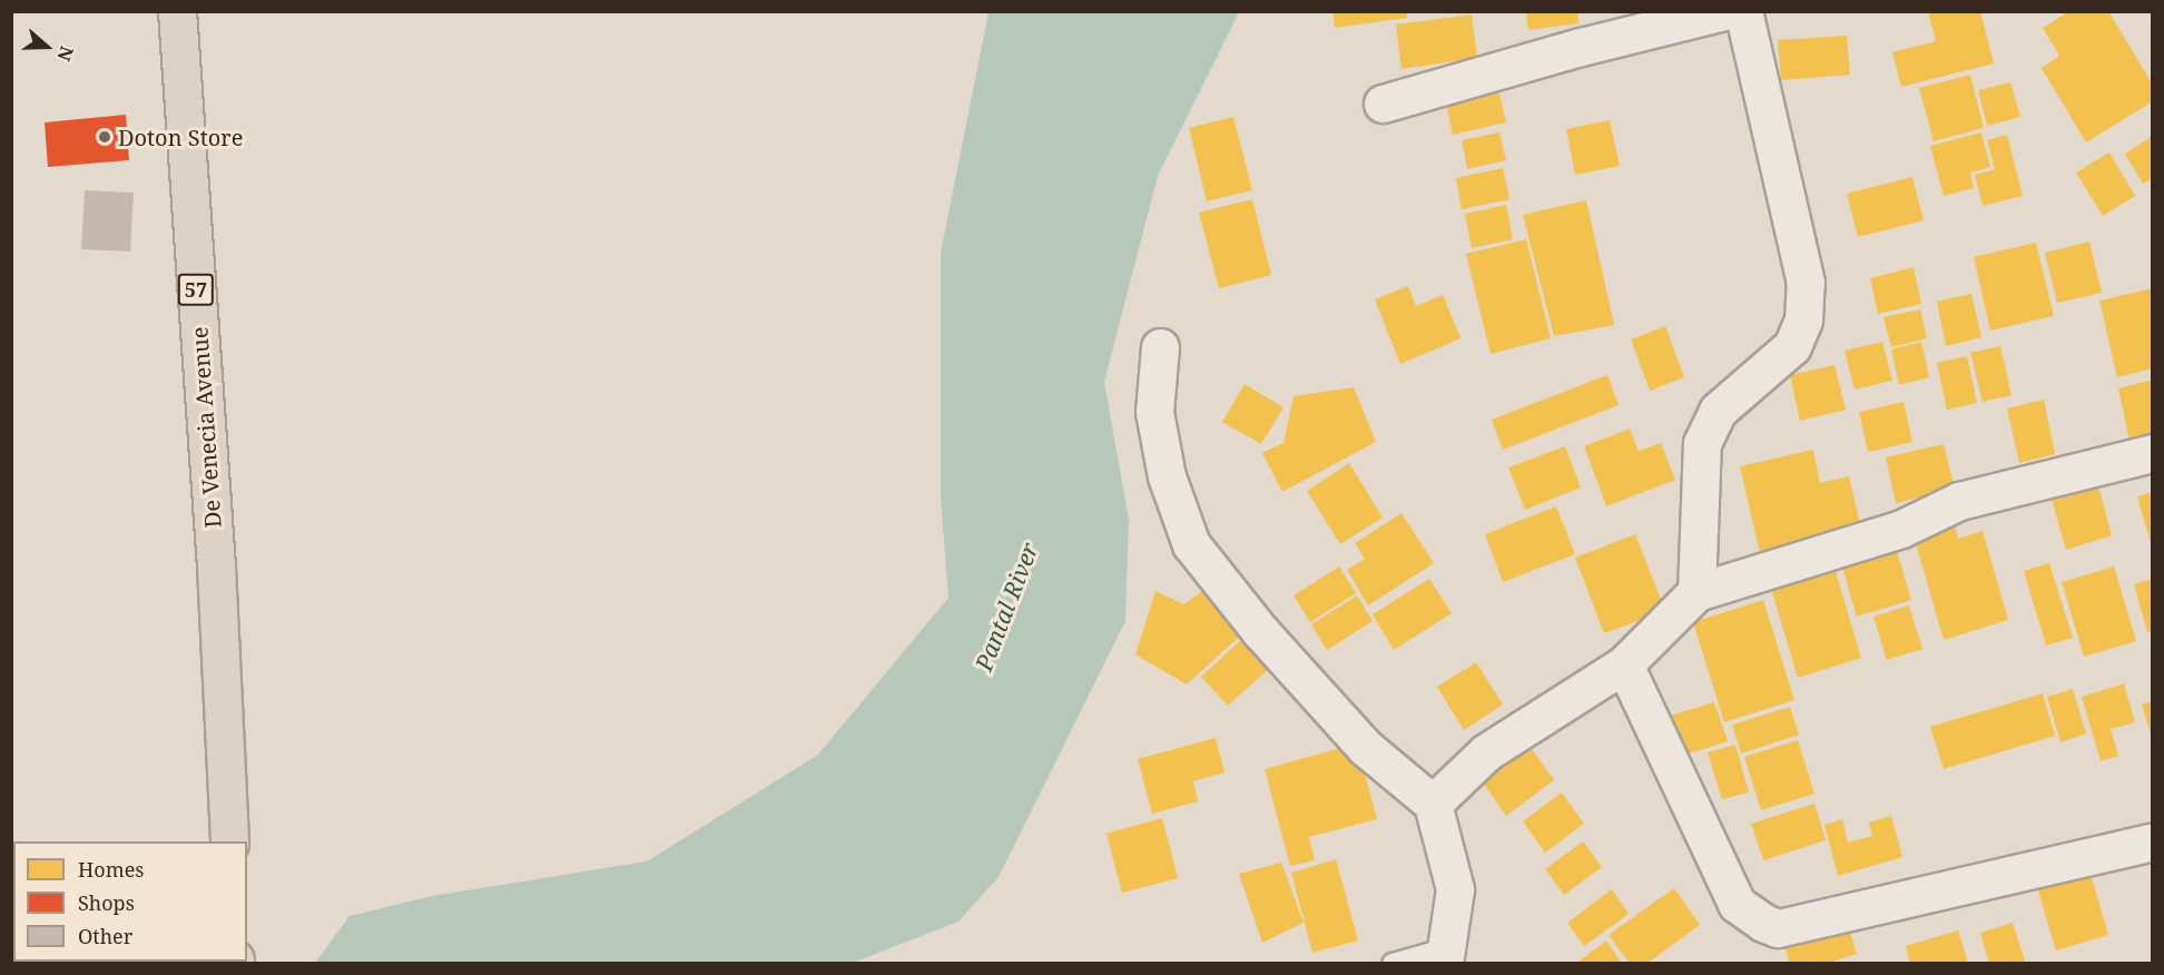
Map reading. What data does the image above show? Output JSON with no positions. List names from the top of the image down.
{
  "streets": {
    "highway": ["57", "De Venecia Avenue"]
  },
  "water": ["Pantal River"],
  "places": ["Doton Store"],
  "legend": ["Homes", "Shops", "Other"],
  "north": "right"
}
